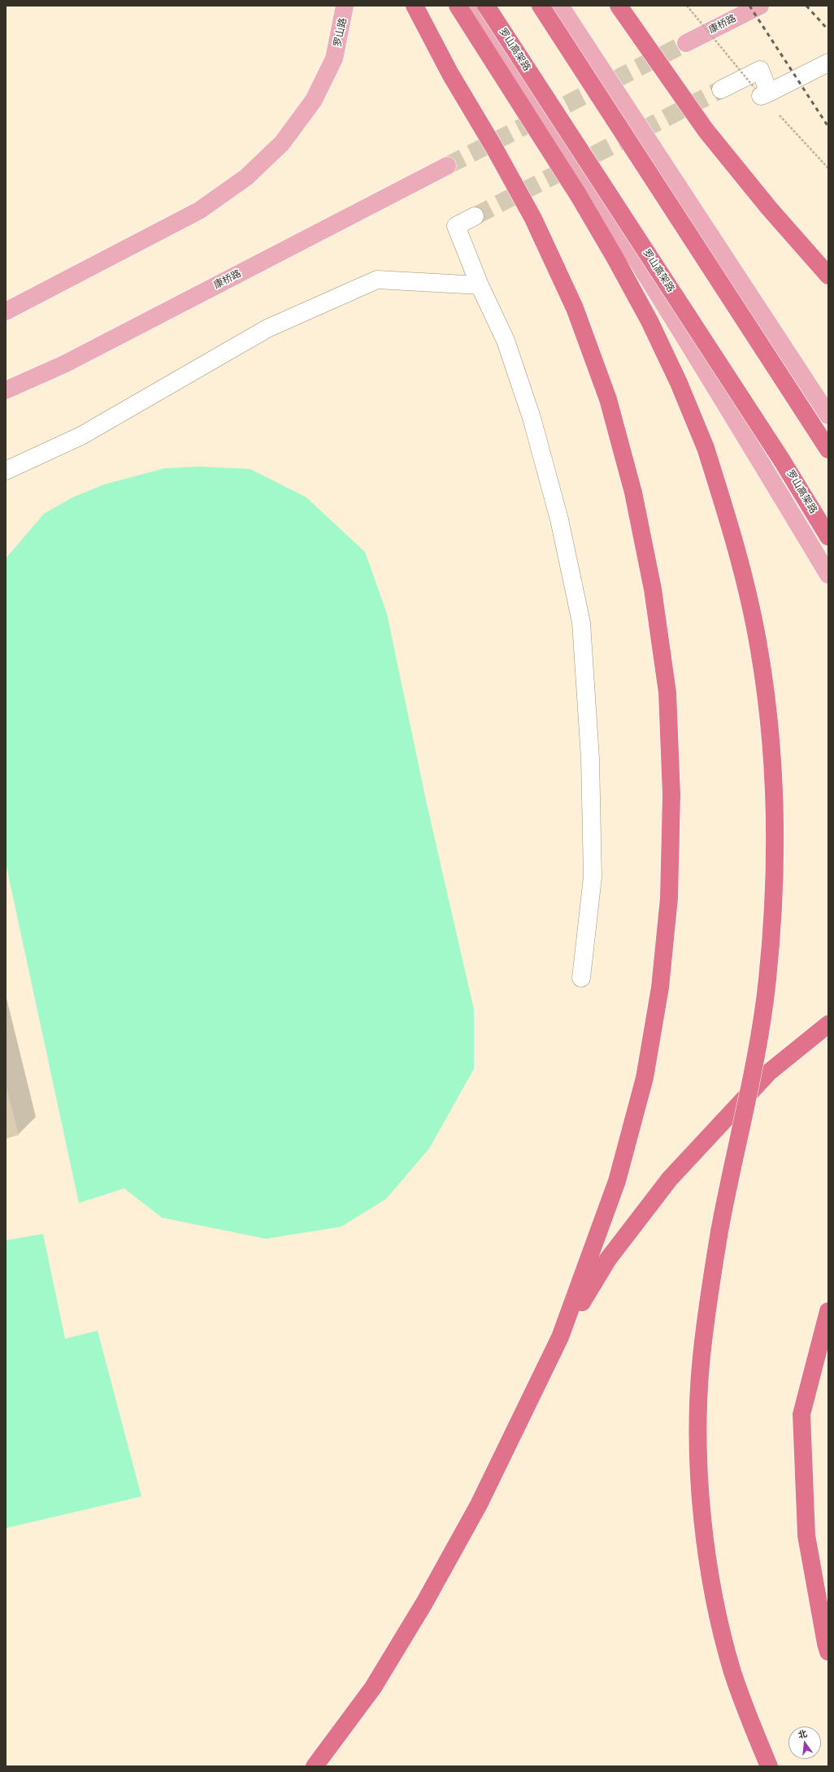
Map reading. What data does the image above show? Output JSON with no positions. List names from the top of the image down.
{
  "streets": {
    "highway": ["罗山高架路"],
    "main road": ["康桥路", "罗山路"]
  },
  "north": "top"
}
